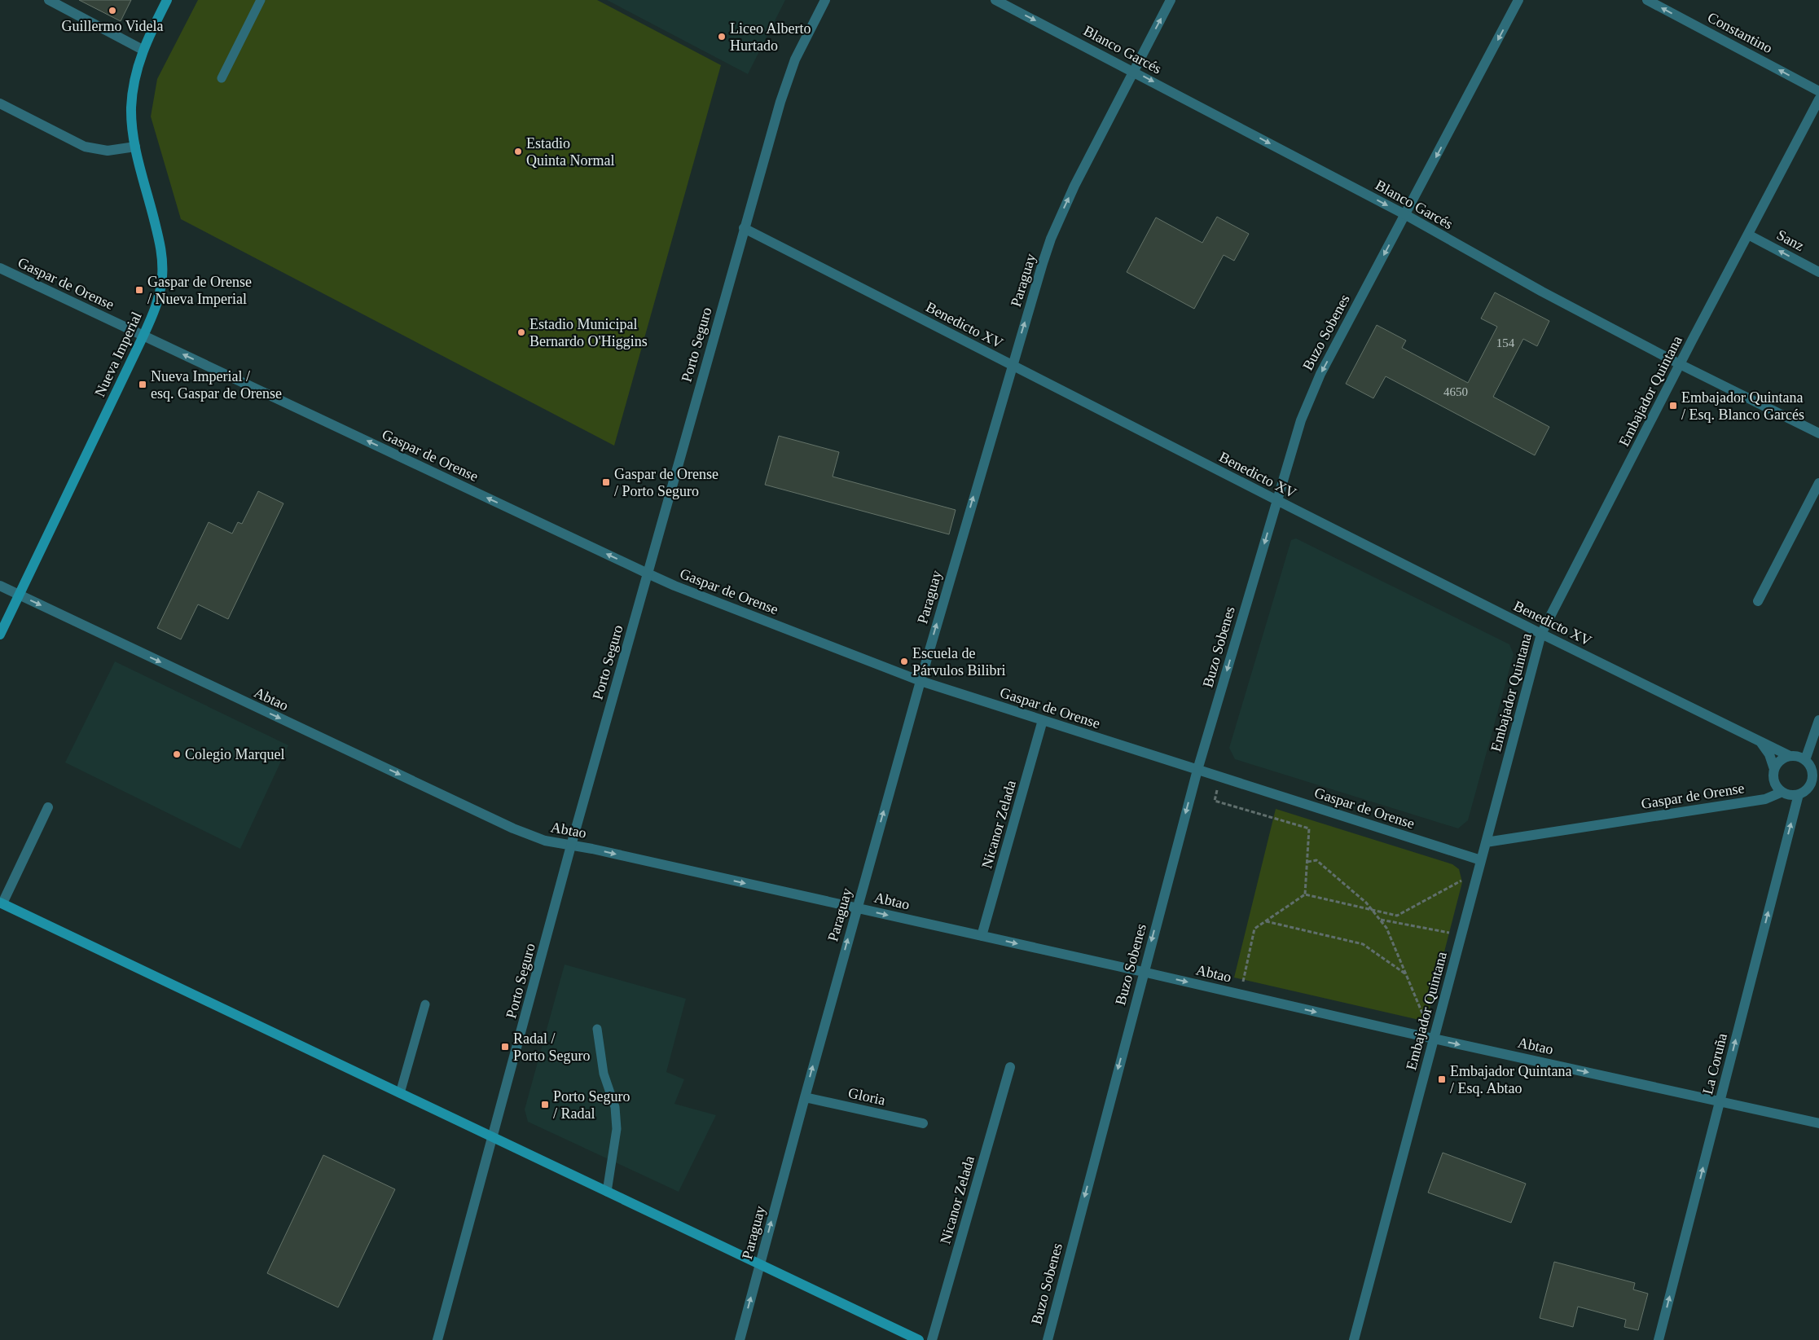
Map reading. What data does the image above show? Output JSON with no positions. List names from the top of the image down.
{
  "streets": {
    "main road": ["Nueva Imperial"],
    "street": [
      "Constantino",
      "Blanco Garcés",
      "Sanz",
      "Paraguay",
      "Gaspar de Orense",
      "Benedicto XV",
      "Buzo Sobenes",
      "Porto Seguro",
      "Embajador Quintana",
      "Abtao",
      "Nicanor Zelada",
      "La Coruña",
      "Gloria"
    ]
  },
  "crossings": [
    ["Blanco Garcés", "Paraguay"],
    ["Blanco Garcés", "Buzo Sobenes"],
    ["Blanco Garcés", "Embajador Quintana"],
    ["Sanz", "Embajador Quintana"],
    ["Paraguay", "Gaspar de Orense"],
    ["Paraguay", "Benedicto XV"],
    ["Paraguay", "Abtao"],
    ["Paraguay", "Gloria"],
    ["Gaspar de Orense", "Benedicto XV"],
    ["Gaspar de Orense", "Buzo Sobenes"],
    ["Gaspar de Orense", "Porto Seguro"],
    ["Gaspar de Orense", "Nueva Imperial"],
    ["Gaspar de Orense", "Embajador Quintana"],
    ["Gaspar de Orense", "Nicanor Zelada"],
    ["Gaspar de Orense", "La Coruña"],
    ["Benedicto XV", "Buzo Sobenes"],
    ["Benedicto XV", "Porto Seguro"],
    ["Benedicto XV", "Embajador Quintana"],
    ["Benedicto XV", "La Coruña"],
    ["Buzo Sobenes", "Abtao"],
    ["Porto Seguro", "Abtao"],
    ["Nueva Imperial", "Abtao"],
    ["Embajador Quintana", "Abtao"],
    ["Abtao", "Nicanor Zelada"],
    ["Abtao", "La Coruña"]
  ],
  "one_way": [
    "Constantino",
    "Blanco Garcés",
    "Sanz",
    "Paraguay",
    "Buzo Sobenes",
    "Abtao",
    "La Coruña"
  ],
  "places": {
    "other": [
      "Guillermo Videla",
      "Liceo Alberto Hurtado",
      "Estadio Quinta Normal",
      "Estadio Municipal Bernardo O'Higgins",
      "Escuela de Párvulos Bilibri",
      "Colegio Marquel"
    ],
    "transit": [
      "Gaspar de Orense / Nueva Imperial",
      "Nueva Imperial / esq. Gaspar de Orense",
      "Embajador Quintana / Esq. Blanco Garcés",
      "Gaspar de Orense / Porto Seguro",
      "Radal / Porto Seguro",
      "Embajador Quintana / Esq. Abtao",
      "Porto Seguro / Radal"
    ]
  },
  "house_numbers": ["154", "4650"]
}
